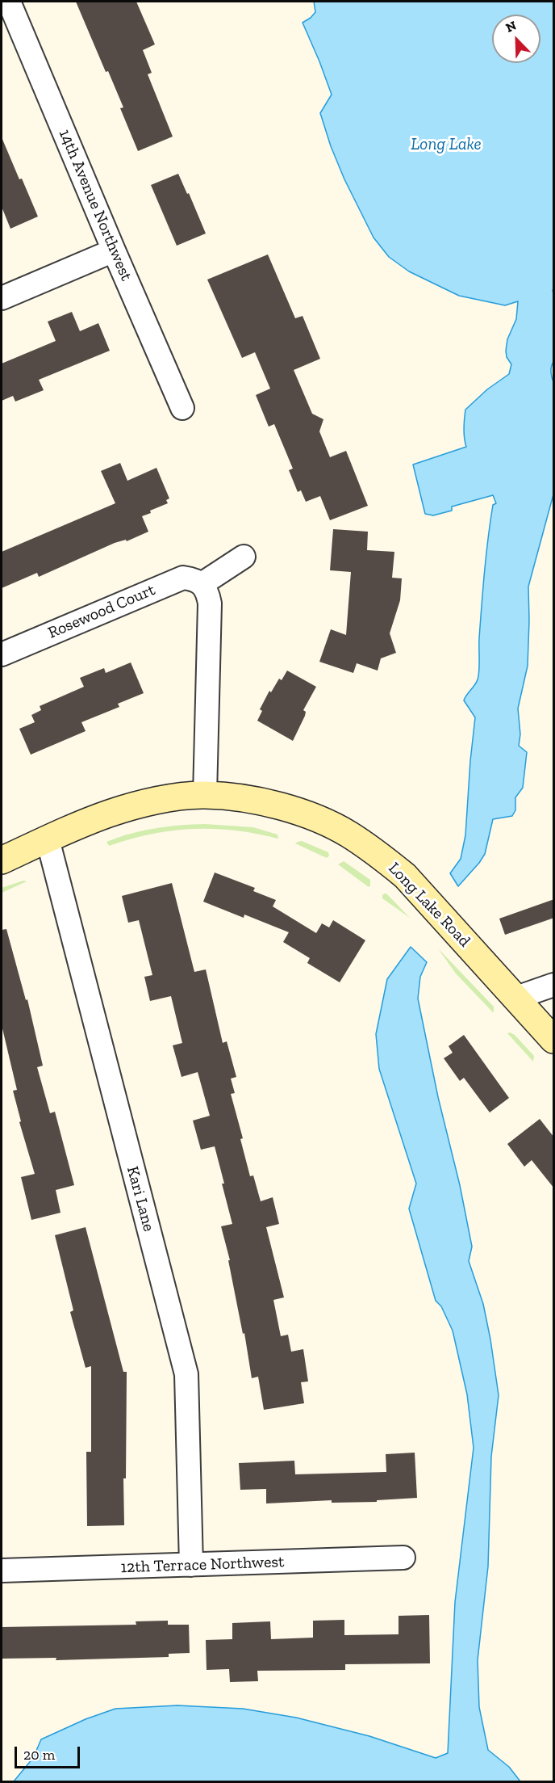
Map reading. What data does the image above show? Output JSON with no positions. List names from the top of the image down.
{
  "streets": {
    "street": [
      "14th Avenue Northwest",
      "Rosewood Court",
      "Long Lake Road",
      "Kari Lane",
      "12th Terrace Northwest"
    ]
  },
  "crossings": [
    ["Long Lake Road", "Kari Lane"],
    ["Kari Lane", "12th Terrace Northwest"]
  ],
  "water": ["Long Lake"],
  "scale_bar": "20 m",
  "north": "top left"
}
